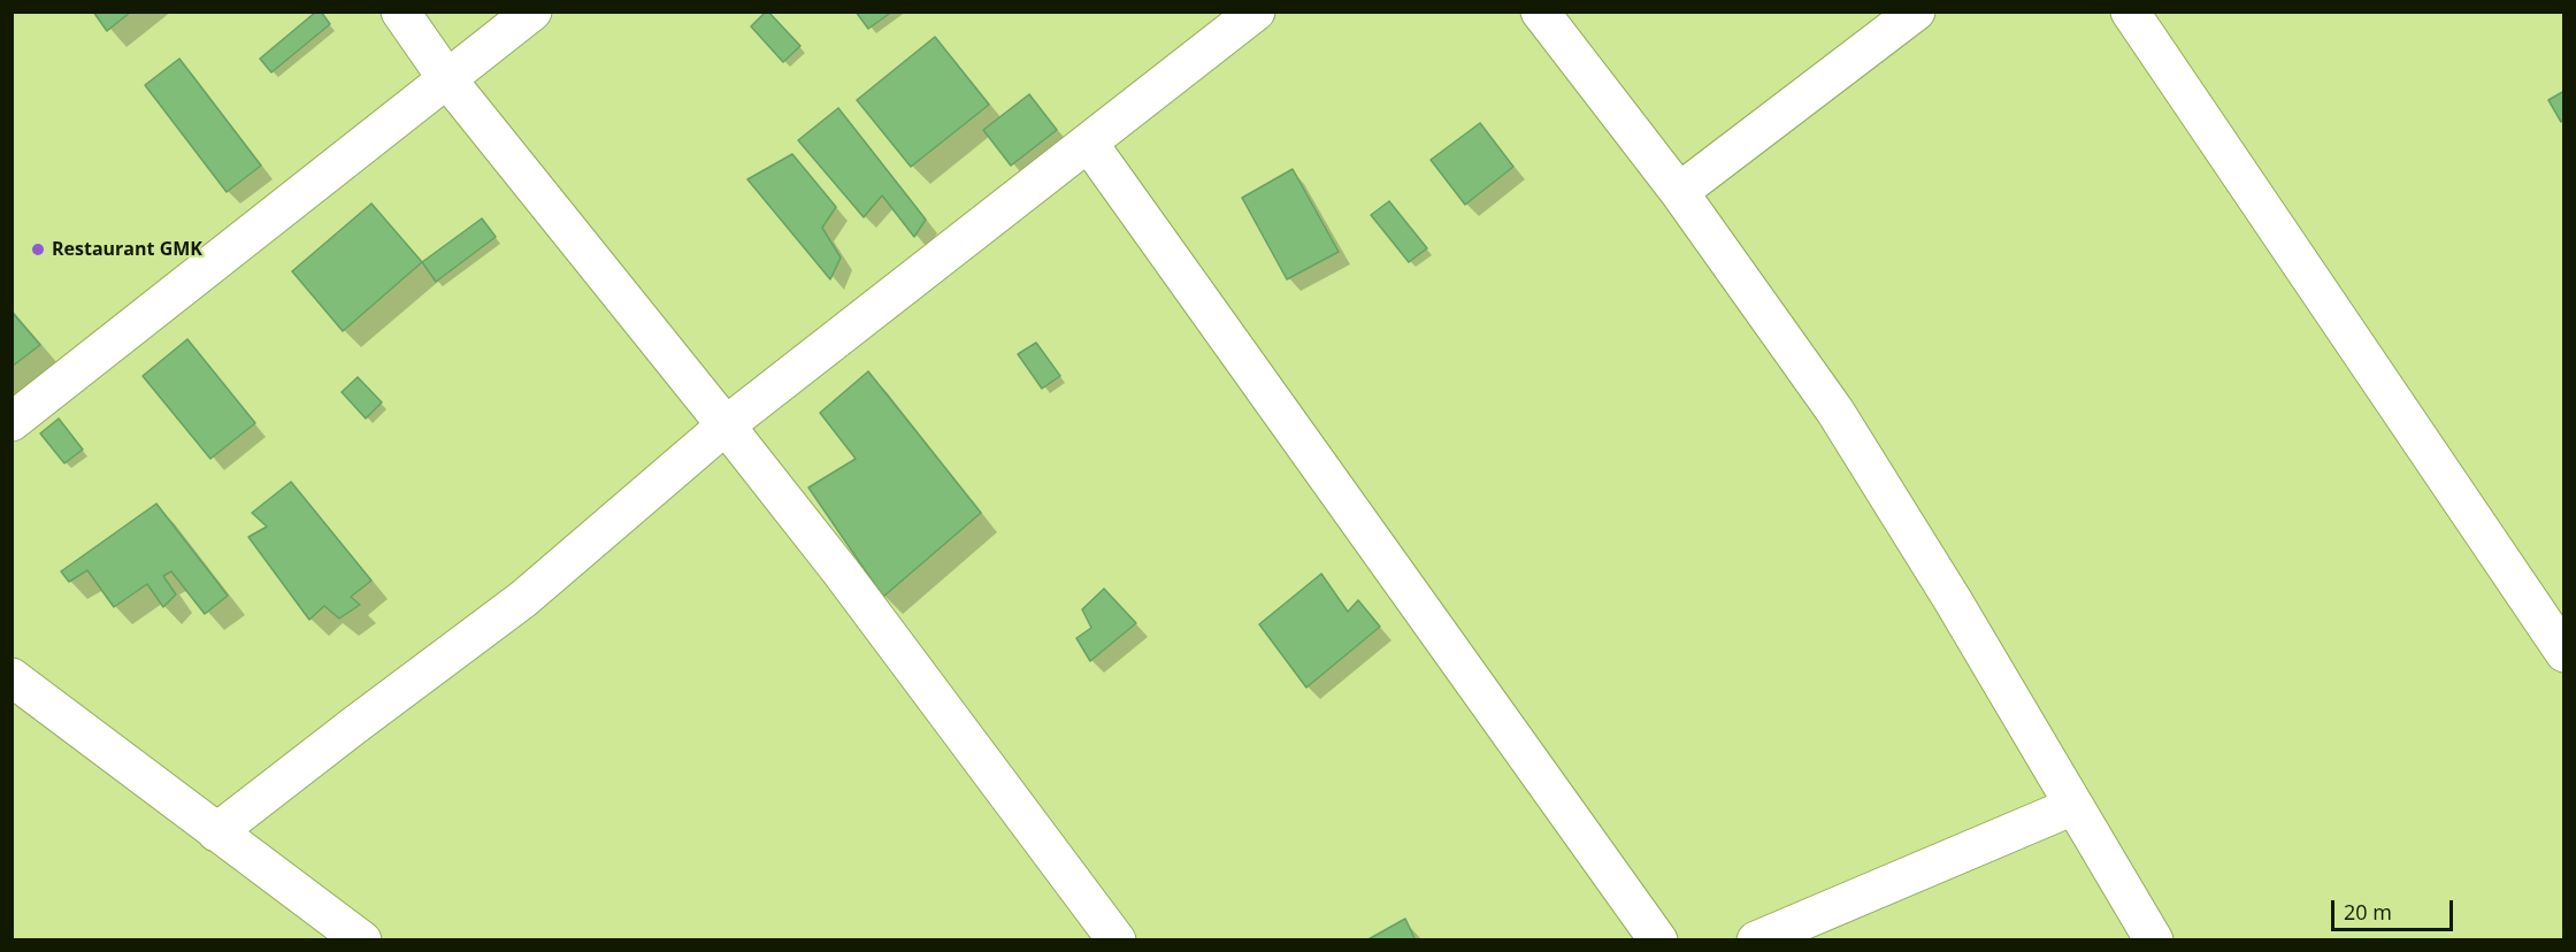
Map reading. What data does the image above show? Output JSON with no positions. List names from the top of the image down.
{
  "places": ["Restaurant GMK"],
  "scale_bar": "20 m"
}
